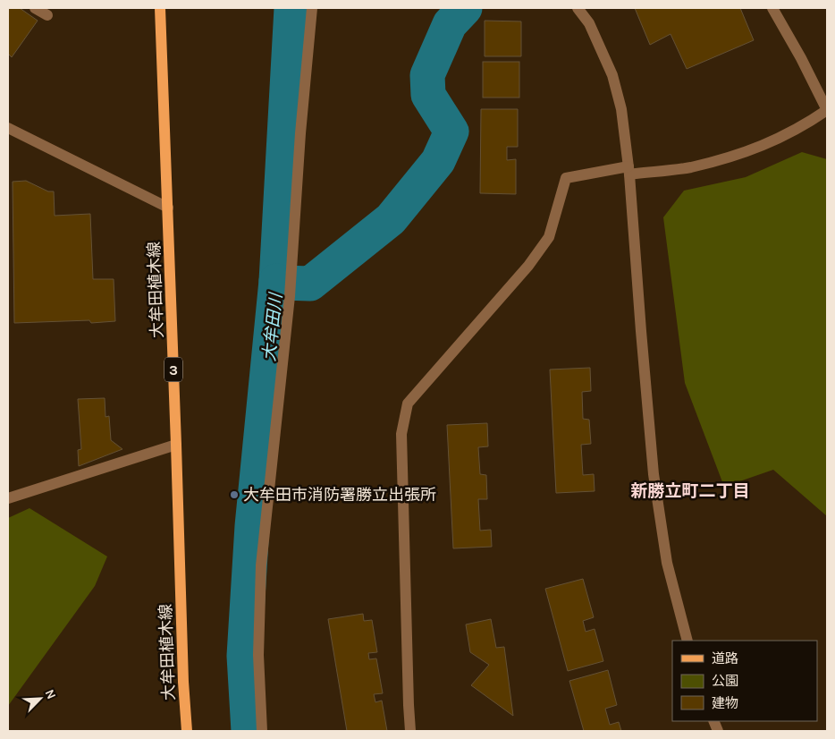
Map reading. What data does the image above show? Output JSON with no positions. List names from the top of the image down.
{
  "streets": {
    "main road": ["大牟田植木線", "3"]
  },
  "districts": ["新勝立町二丁目"],
  "water": ["大牟田川"],
  "places": ["大牟田市消防署勝立出張所"],
  "legend": ["道路", "公園", "建物"],
  "north": "top right"
}
